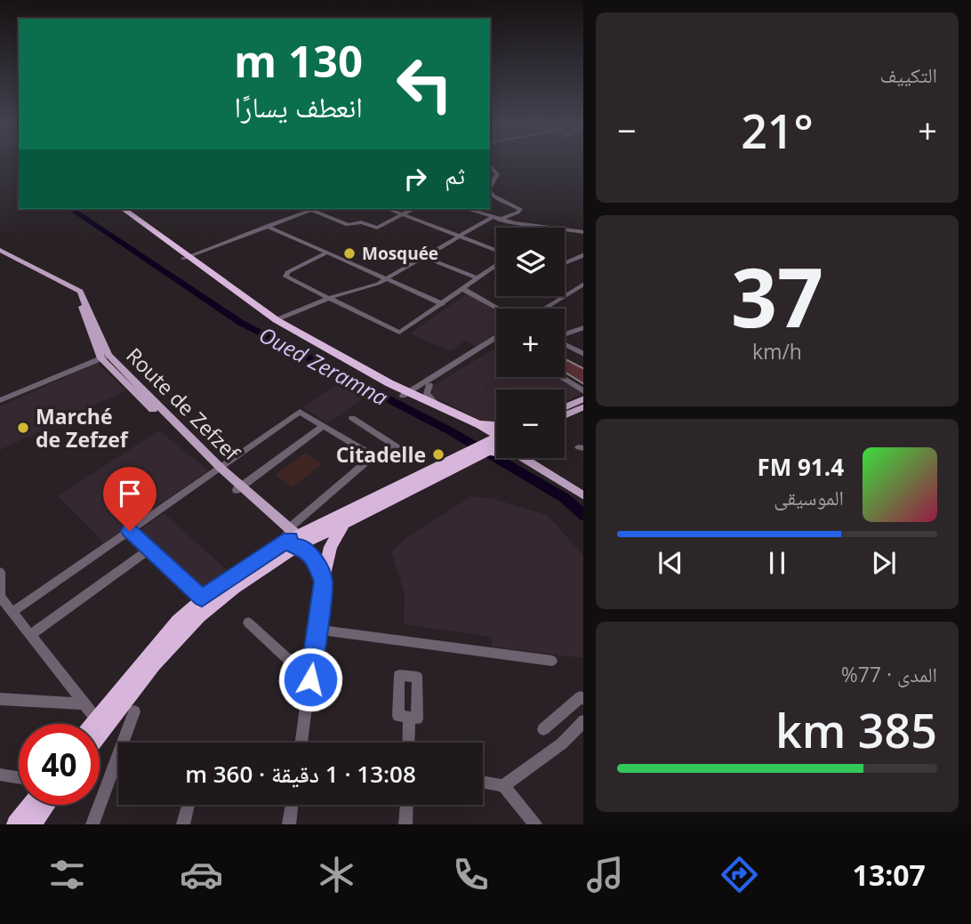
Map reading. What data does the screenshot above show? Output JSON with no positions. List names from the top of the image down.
{
  "streets": {
    "main road": ["Route de Zefzef"]
  },
  "water": ["Oued Zeramna"],
  "places": ["Mosquée", "Marché de Zefzef", "Citadelle"],
  "page": {
    "tile": [
      "التكييف",
      ["37", "km/h"],
      ["المدى · 77%", "385 km"]
    ],
    "turn": ["130 m", "انعطف يسارًا"],
    "heat": ["−", "21°", "+"],
    "then": "ثم",
    "map_buttons": ["+", "−"],
    "song": ["91.4 FM", "الموسيقى"],
    "limit": "40",
    "trip": "13:08 · 1 دقيقة · 360 m",
    "tabs": "13:07"
  }
}
